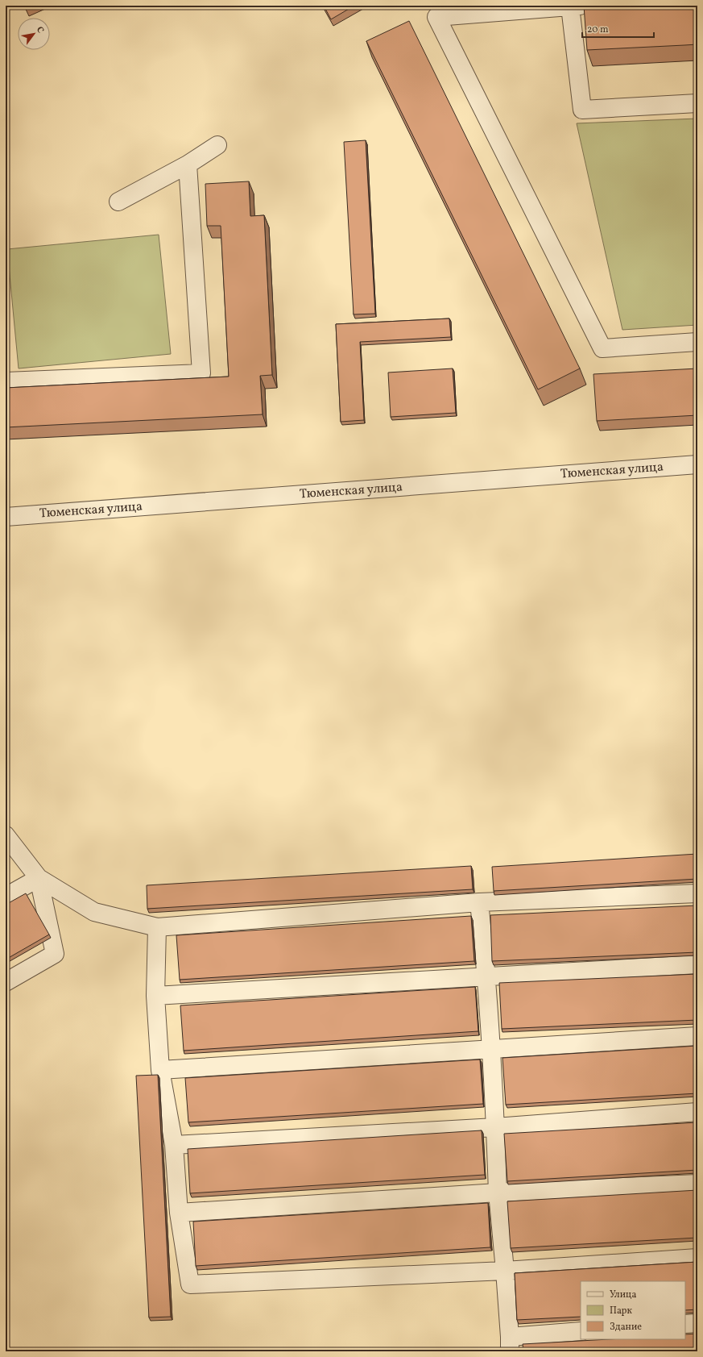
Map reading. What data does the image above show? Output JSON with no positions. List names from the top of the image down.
{
  "streets": {
    "street": ["Тюменская улица"]
  },
  "legend": ["Улица", "Парк", "Здание"],
  "scale_bar": "20 m",
  "north": "top right"
}
